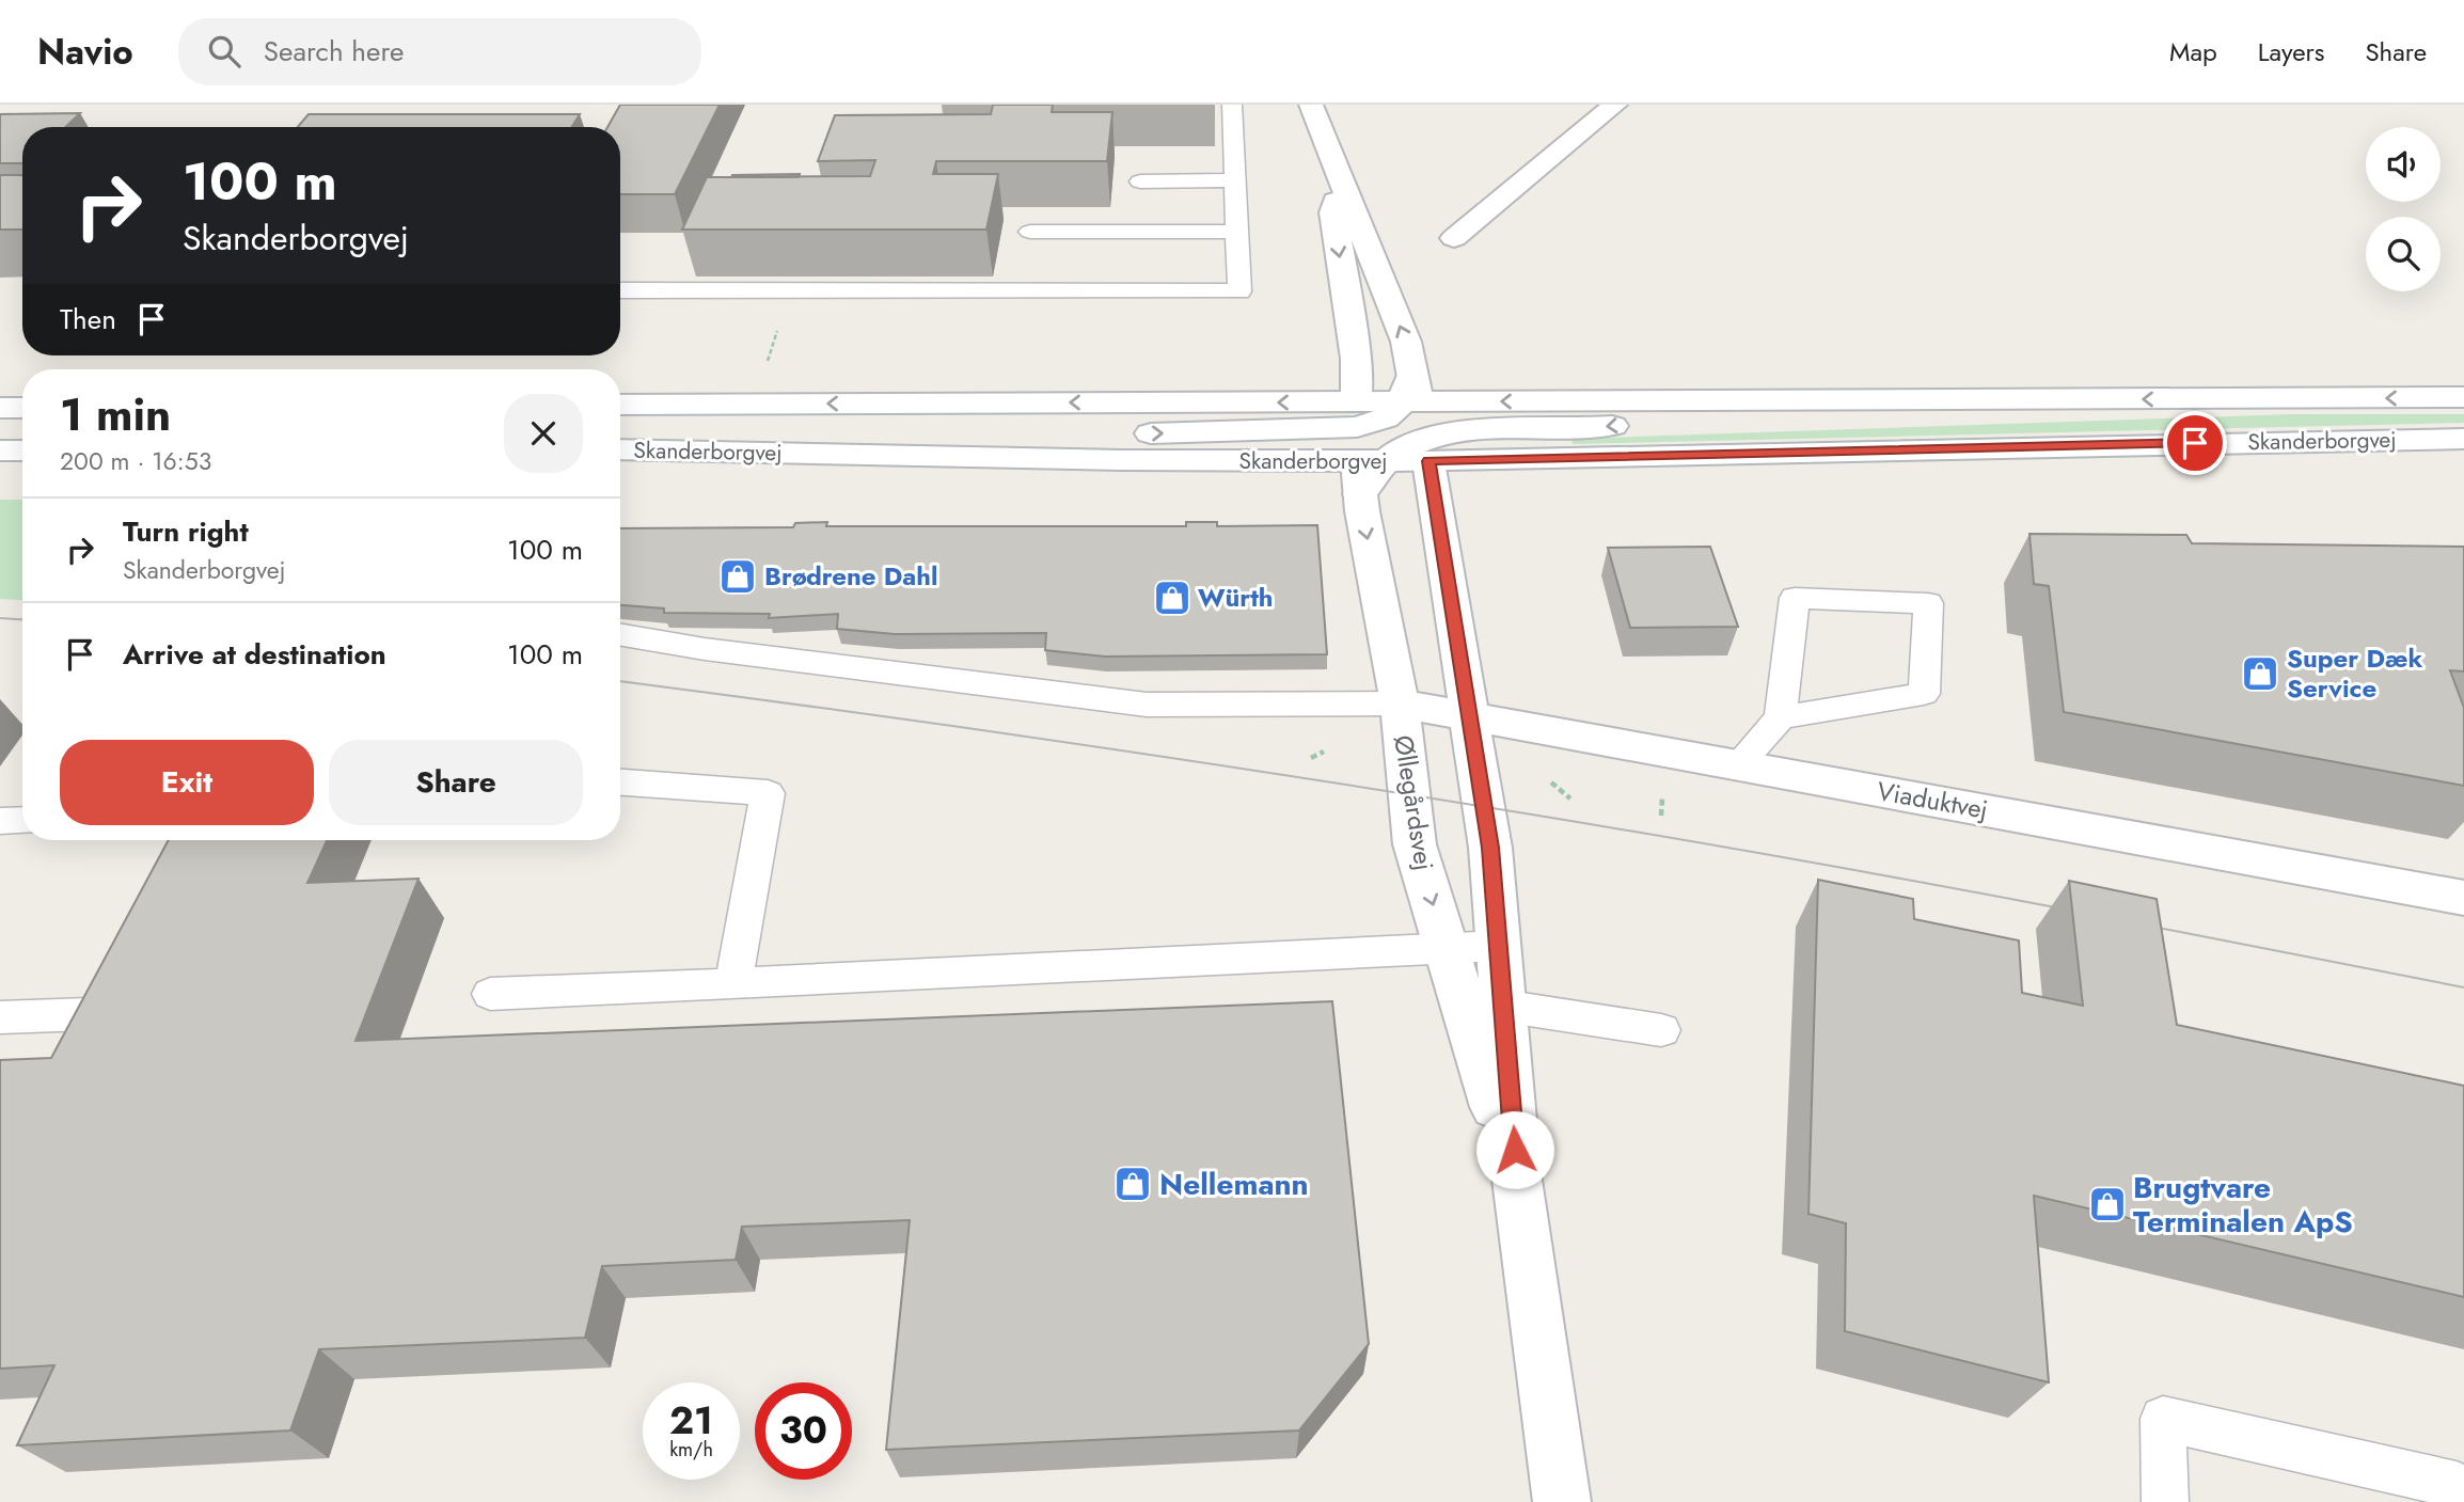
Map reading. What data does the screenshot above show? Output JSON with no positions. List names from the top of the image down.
{
  "streets": {
    "main road": ["Skanderborgvej", "Viaduktvej", "Øllegårdsvej"]
  },
  "crossings": [
    ["Skanderborgvej", "Øllegårdsvej"],
    ["Viaduktvej", "Øllegårdsvej"]
  ],
  "places": {
    "shop": [
      "Brødrene Dahl",
      "Würth",
      "Super Dæk Service",
      "Nellemann",
      "Brugtvare Terminalen ApS"
    ]
  },
  "page": {
    "header": "Navio",
    "search": "Search here",
    "nav": ["Map", "Layers", "Share"],
    "turn": ["100 m", "Skanderborgvej"],
    "then": "Then",
    "heading": ["1 min", "200 m · 16:53"],
    "list": [
      {
        "name": "Turn right",
        "note": "Skanderborgvej",
        "value": "100 m"
      },
      {
        "name": "Arrive at destination",
        "value": "100 m"
      }
    ],
    "buttons": ["Exit", "Share"],
    "speed": "21 km/h",
    "limit": "30"
  }
}
